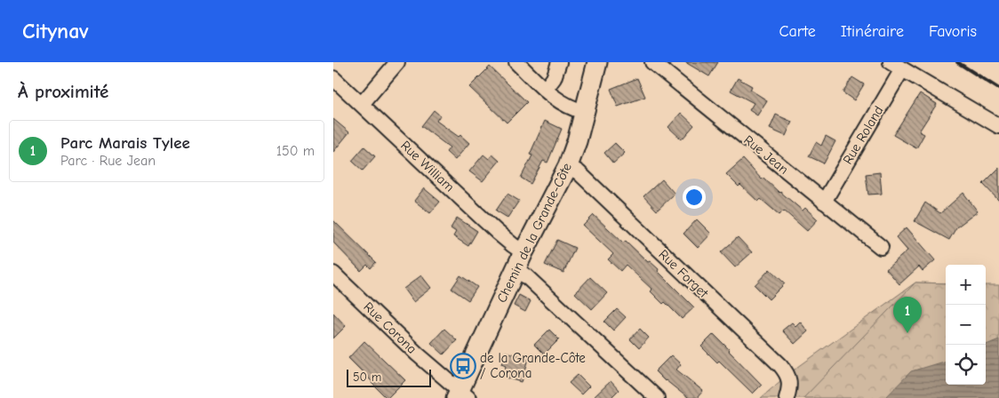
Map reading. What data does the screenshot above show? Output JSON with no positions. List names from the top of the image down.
{
  "streets": {
    "main road": ["Chemin de la Grande-Côte"],
    "street": [
      "Rue Roland",
      "Rue Jean",
      "Rue William",
      "Rue Forget",
      "Rue Corona"
    ]
  },
  "crossings": [
    ["Rue Roland", "Rue Jean"],
    ["Rue William", "Chemin de la Grande-Côte"],
    ["Chemin de la Grande-Côte", "Rue Forget"],
    ["Chemin de la Grande-Côte", "Rue Corona"]
  ],
  "places": {
    "bus stop": ["de la Grande-Côte / Corona"]
  },
  "scale_bar": "50 m",
  "page": {
    "header": "Citynav",
    "nav": ["Carte", "Itinéraire", "Favoris"],
    "heading": "À proximité",
    "list": [
      {
        "mark": "1",
        "name": "Parc Marais Tylee",
        "note": "Parc · Rue Jean",
        "value": "150 m"
      }
    ],
    "map_buttons": ["+", "−"],
    "pins": "1",
    "scale": "50 m"
  }
}
